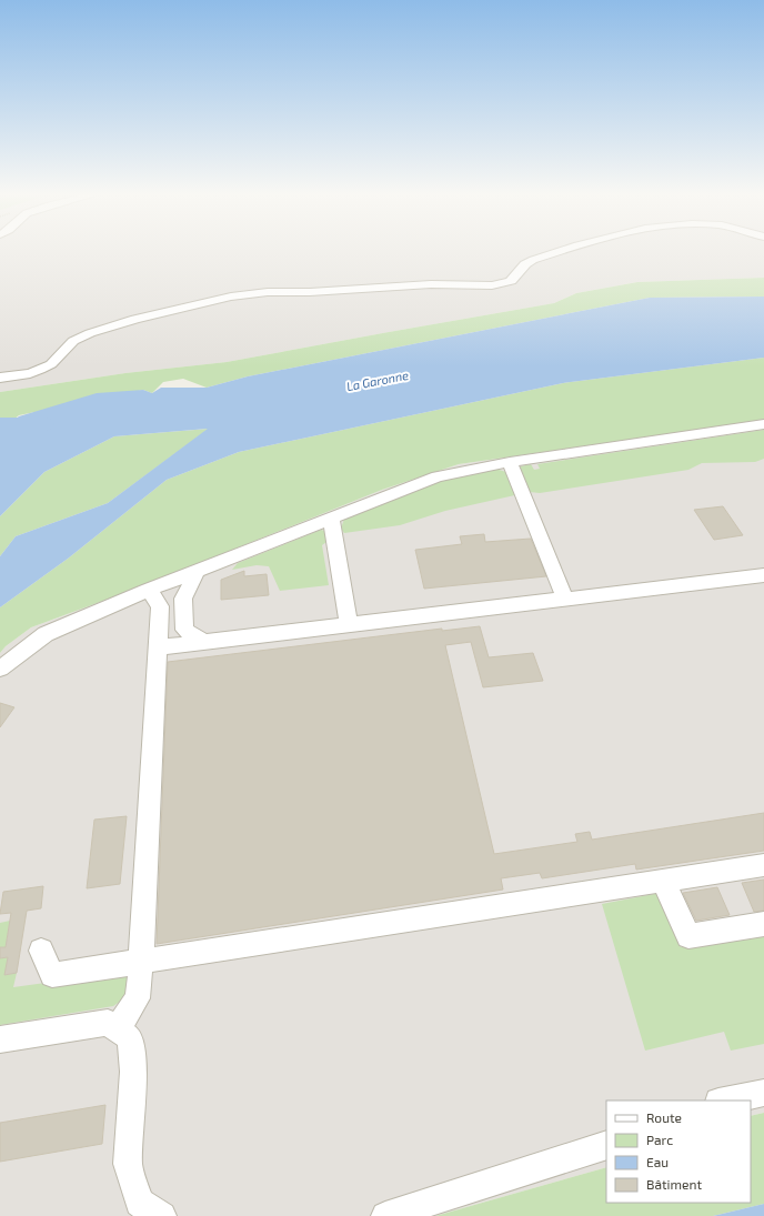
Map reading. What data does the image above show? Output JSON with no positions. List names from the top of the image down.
{
  "water": ["La Garonne"],
  "legend": [
    "Route",
    "Parc",
    "Eau",
    "Bâtiment"
  ]
}
